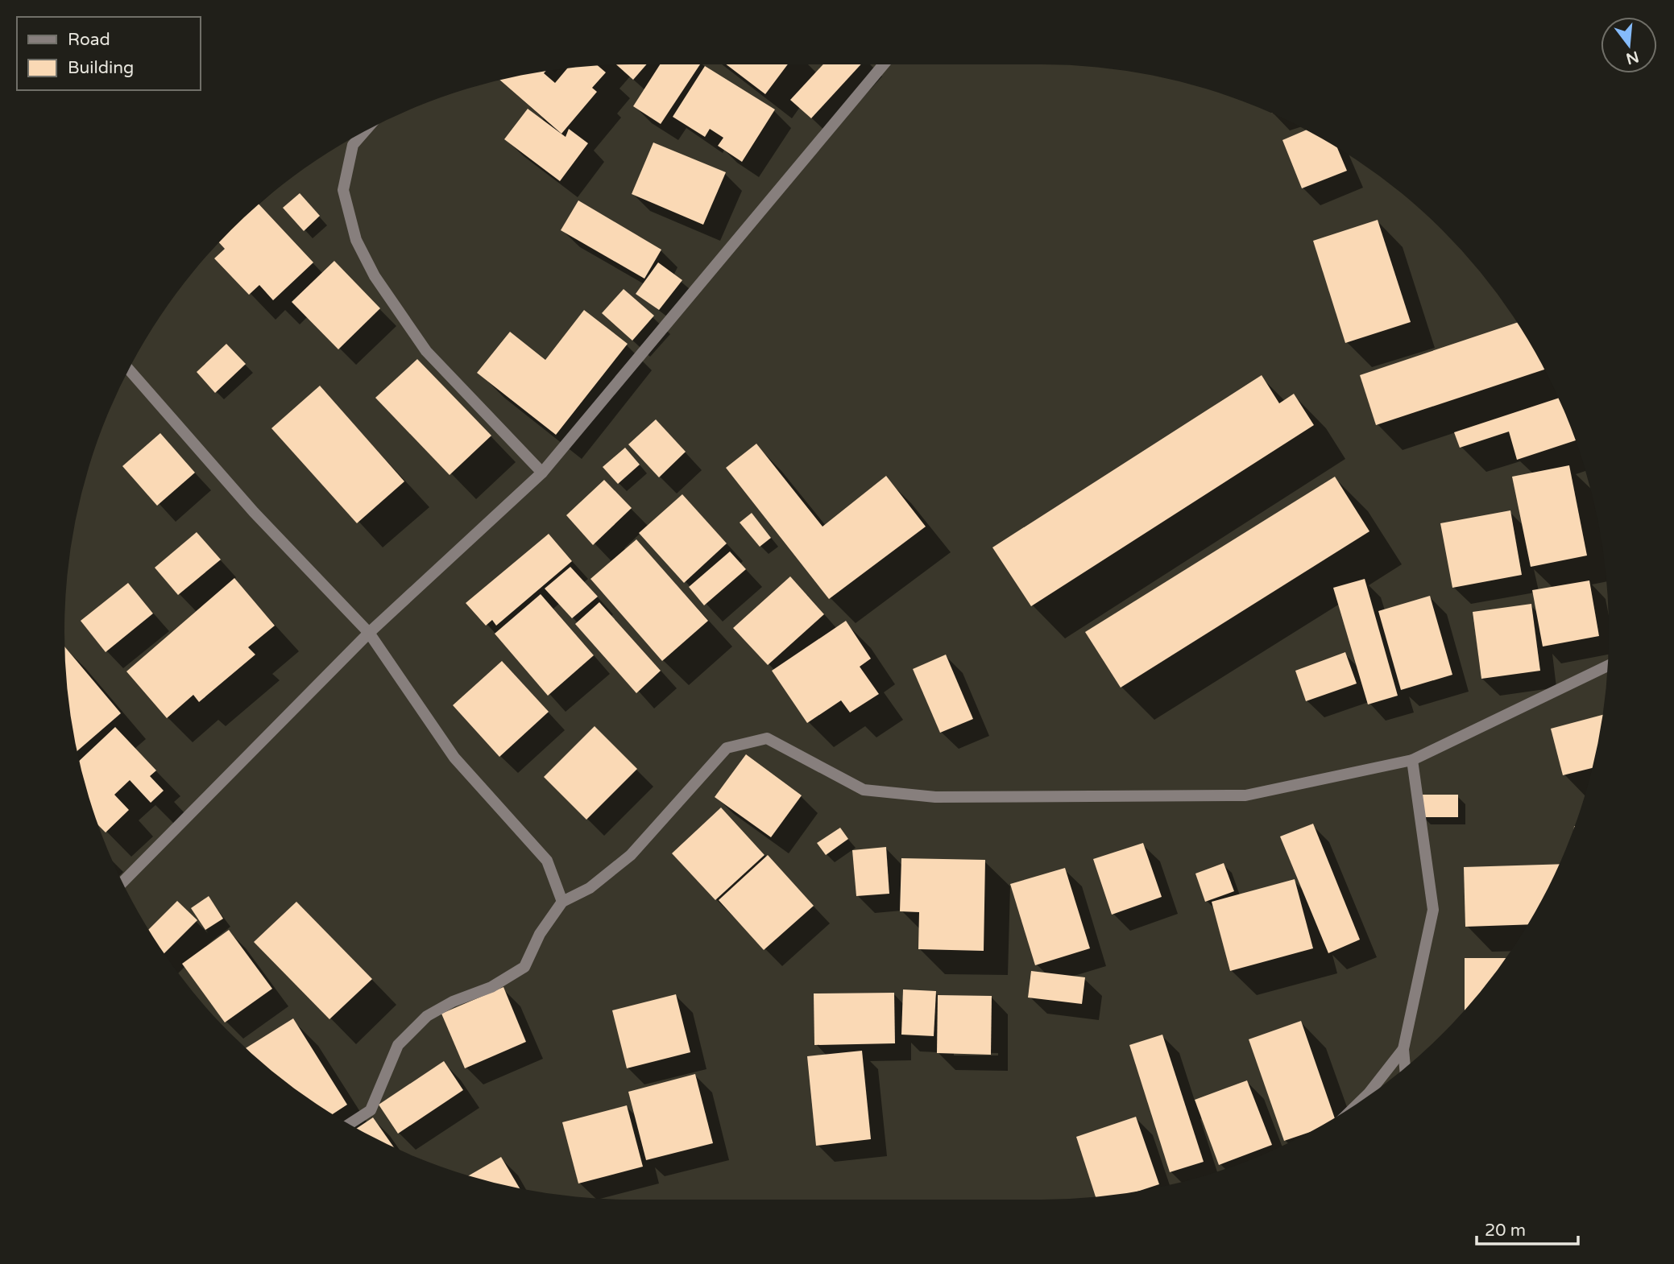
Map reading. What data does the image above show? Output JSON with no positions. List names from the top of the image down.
{
  "legend": ["Road", "Building"],
  "scale_bar": "20 m",
  "north": "bottom"
}
